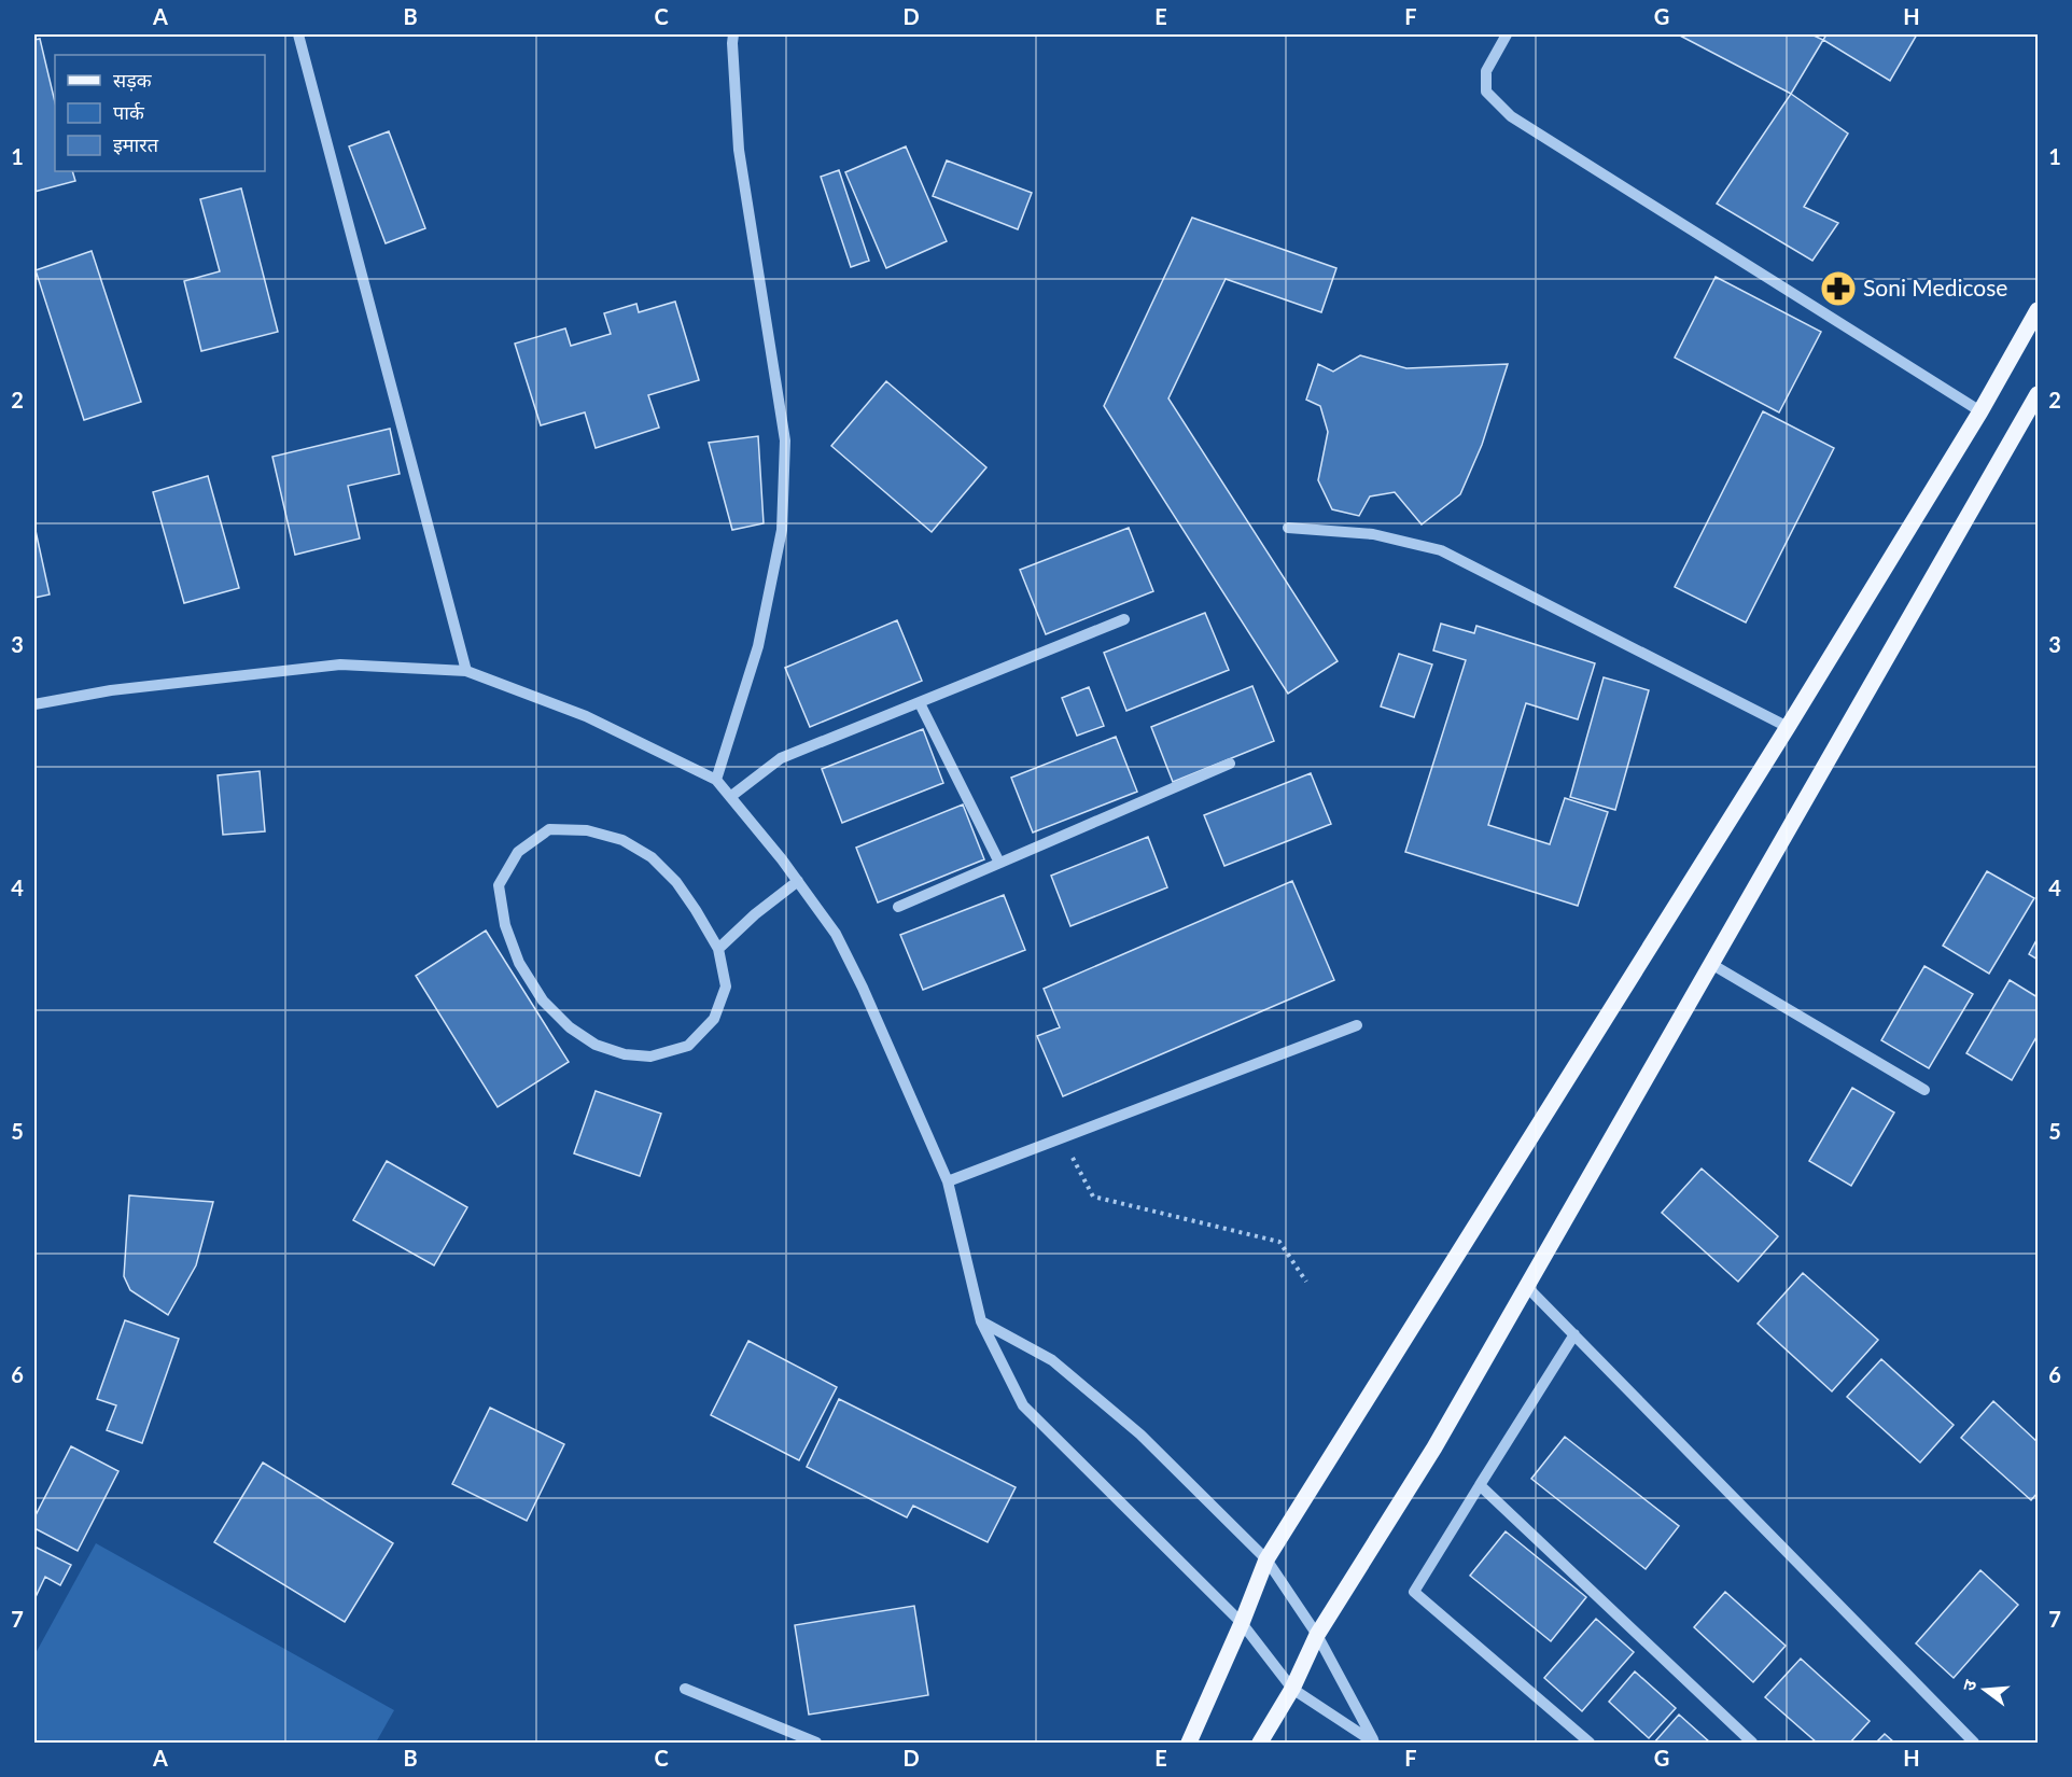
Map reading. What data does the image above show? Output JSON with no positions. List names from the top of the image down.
{
  "places": {
    "pharmacy": ["Soni Medicose"]
  },
  "legend": ["सड़क", "पार्क", "इमारत"],
  "north": "left",
  "grid": {
    "columns": [
      "A",
      "B",
      "C",
      "D",
      "E",
      "F",
      "G",
      "H"
    ],
    "rows": [
      "1",
      "2",
      "3",
      "4",
      "5",
      "6",
      "7"
    ]
  }
}
